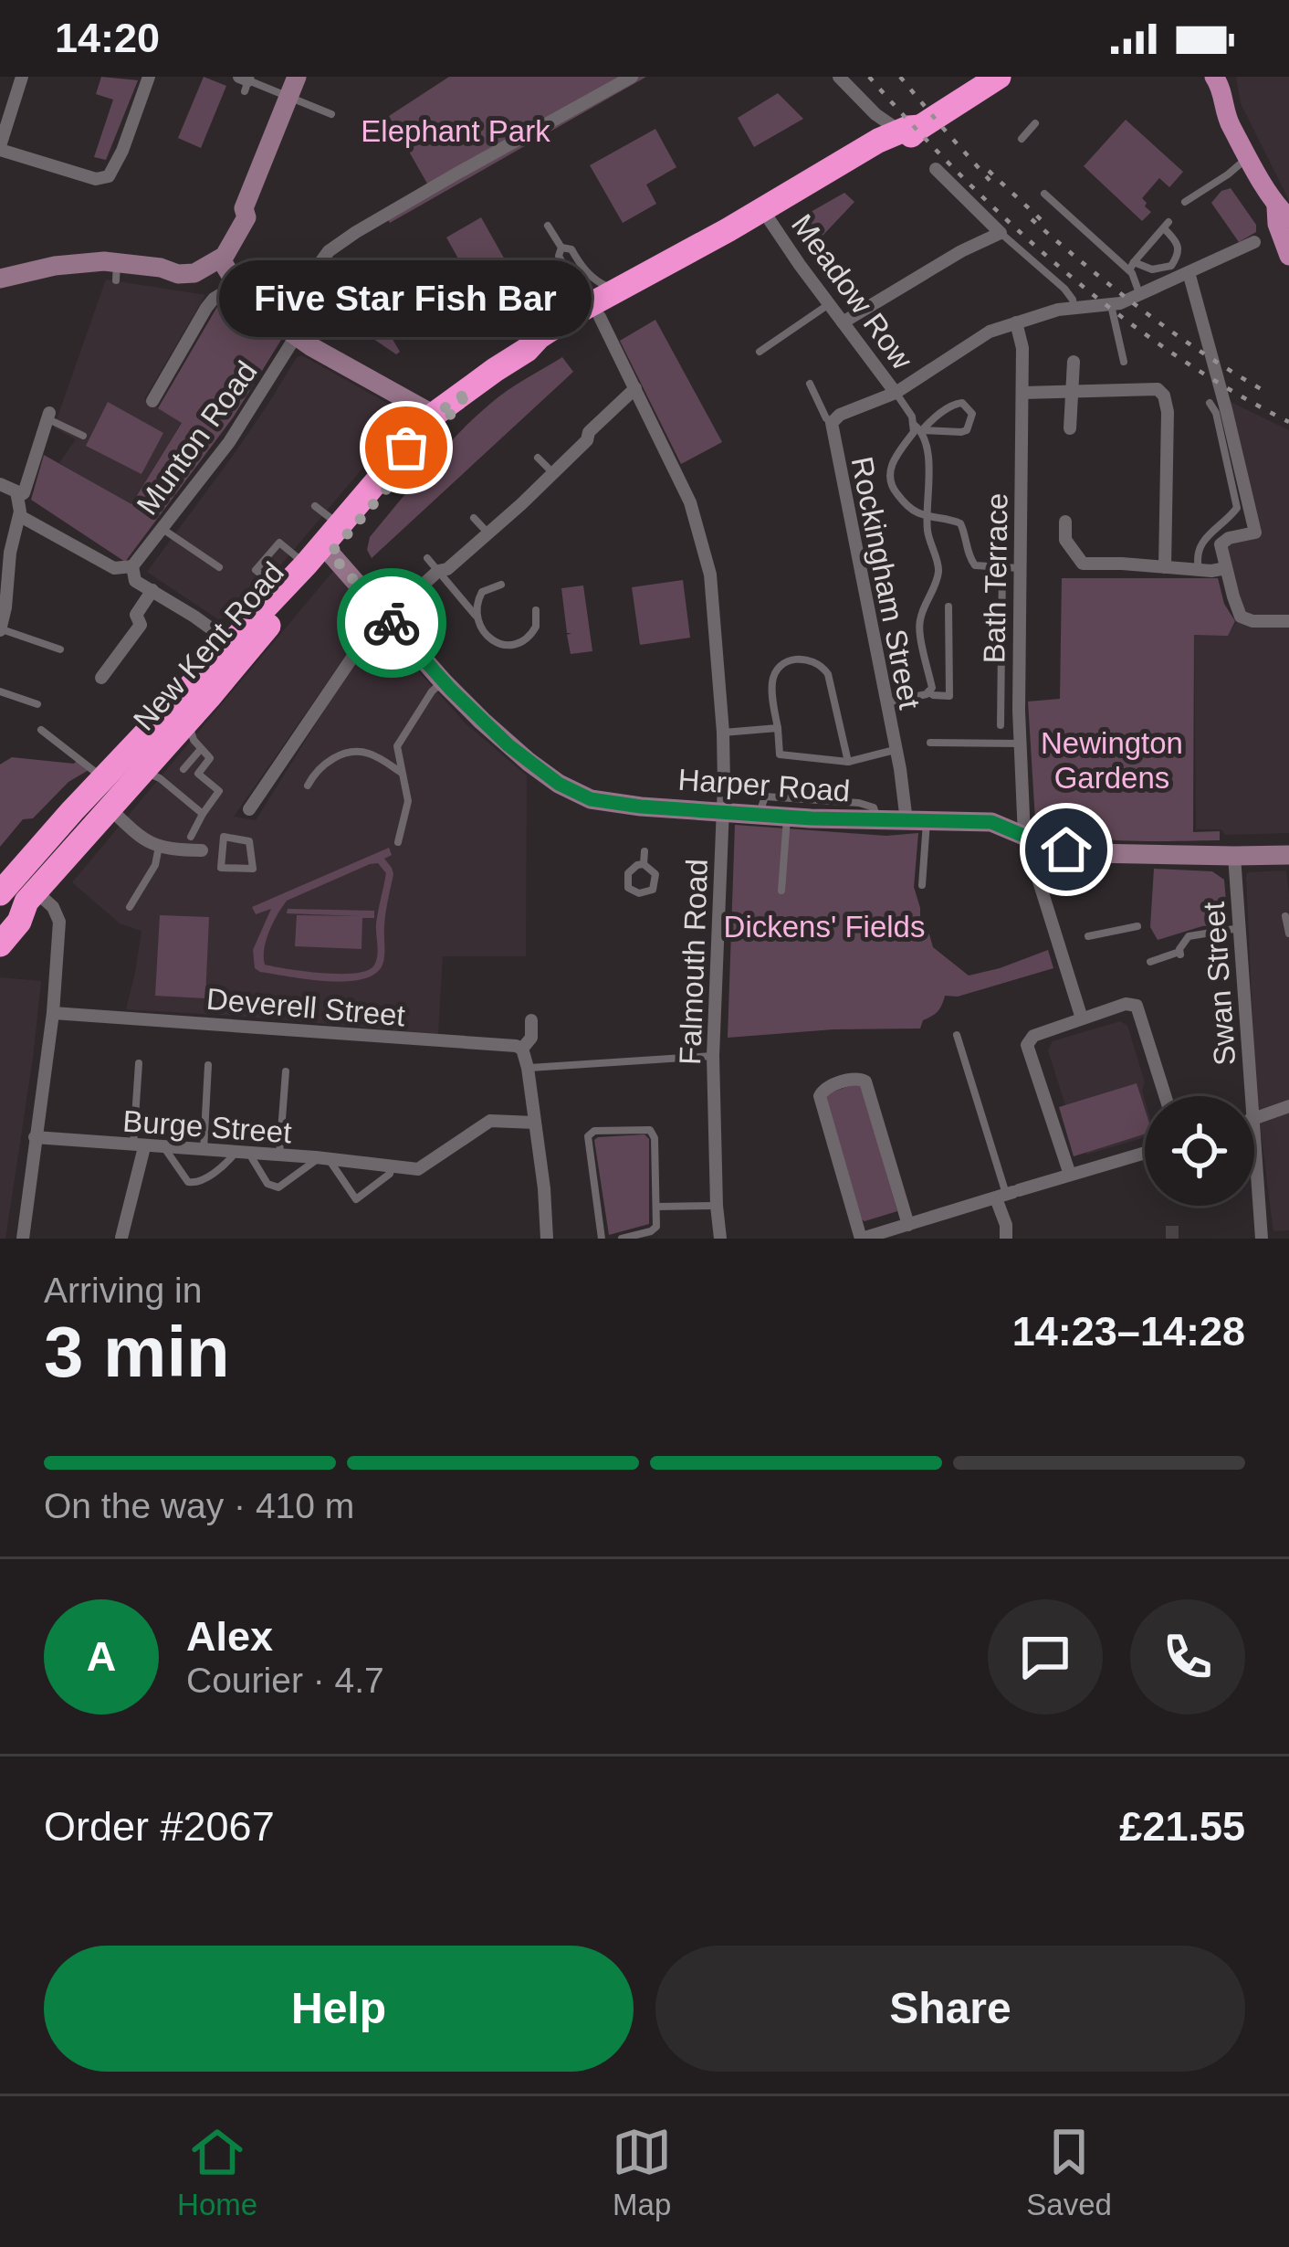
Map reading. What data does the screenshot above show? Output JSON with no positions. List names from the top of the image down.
{
  "streets": {
    "highway": ["New Kent Road"],
    "main road": ["Harper Road"],
    "street": [
      "Meadow Row",
      "Munton Road",
      "Bath Terrace",
      "Rockingham Street",
      "Falmouth Road",
      "Swan Street",
      "Deverell Street",
      "Burge Street"
    ]
  },
  "crossings": [
    ["Meadow Row", "Rockingham Street"],
    ["Meadow Row", "New Kent Road"],
    ["Bath Terrace", "Rockingham Street"],
    ["Bath Terrace", "Harper Road"],
    ["Rockingham Street", "Harper Road"],
    ["New Kent Road", "Harper Road"],
    ["New Kent Road", "Falmouth Road"],
    ["Harper Road", "Falmouth Road"],
    ["Harper Road", "Swan Street"]
  ],
  "parks": ["Elephant Park", "Newington Gardens", "Dickens' Fields"],
  "places": ["Five Star Fish Bar"],
  "page": {
    "status": "14:20",
    "bubble": "Five Star Fish Bar",
    "heading": ["3 min", "Arriving in", "14:23–14:28"],
    "panel": [
      "Alex",
      "Courier · 4.7",
      "Order #2067",
      "£21.55"
    ],
    "bar": "On the way · 410 m",
    "round": "A",
    "buttons": ["Help", "Share"],
    "tabs": ["Home", "Map", "Saved"]
  }
}
